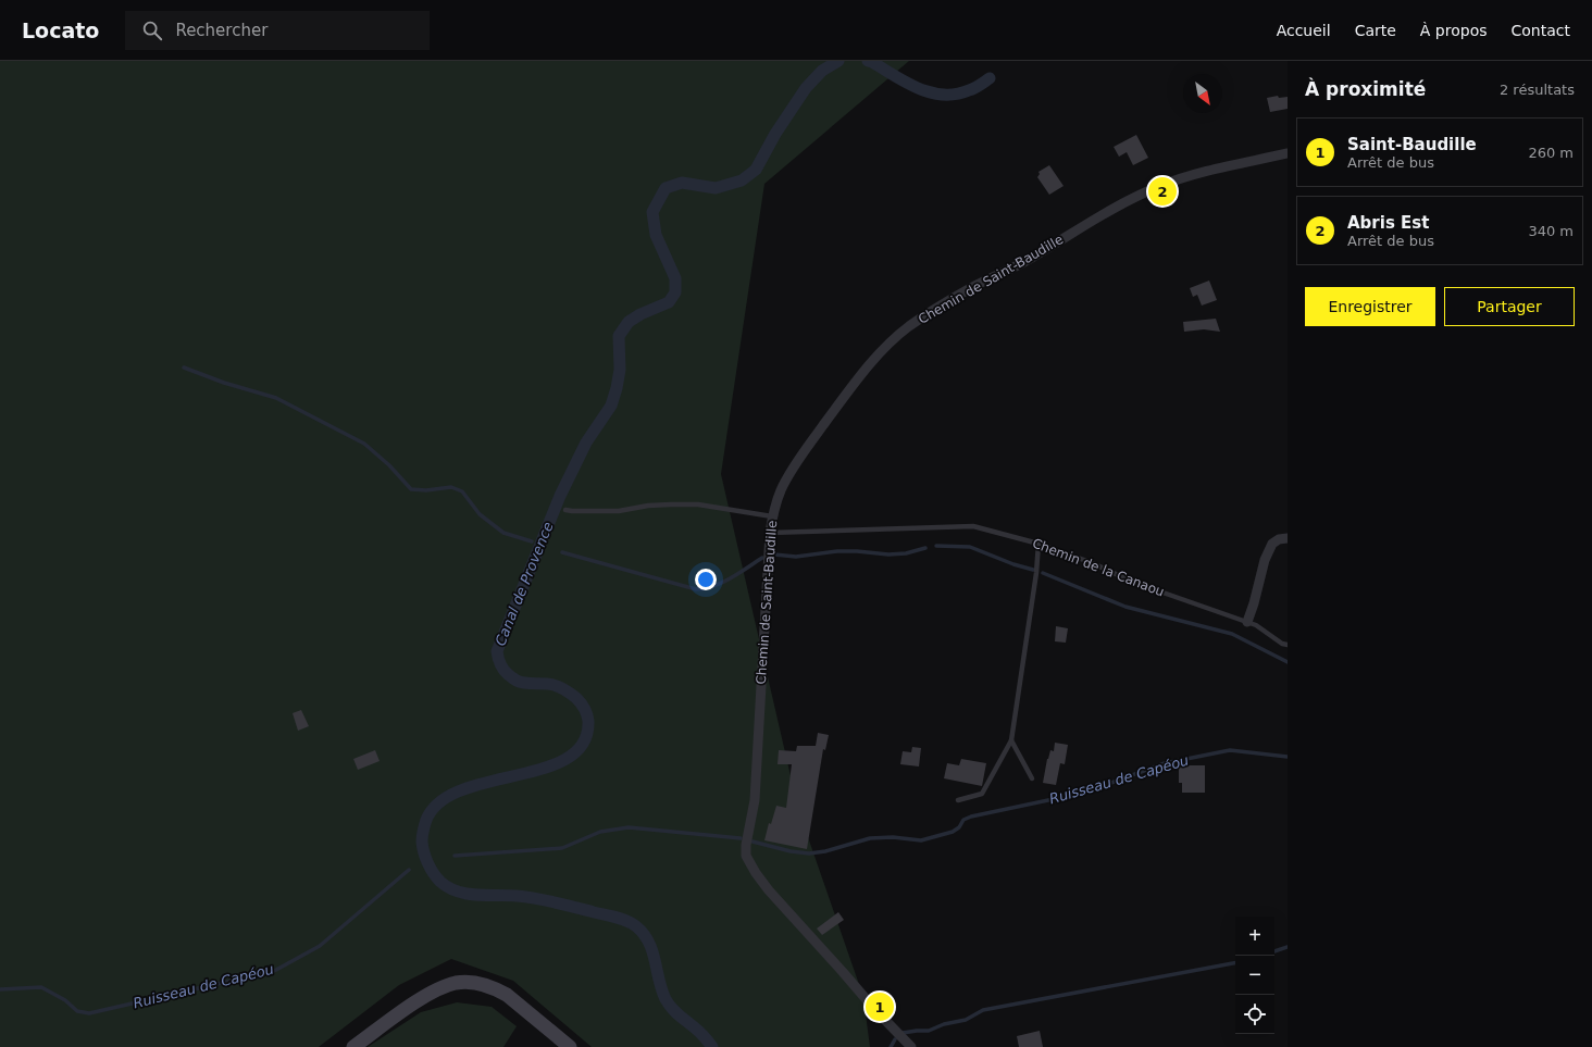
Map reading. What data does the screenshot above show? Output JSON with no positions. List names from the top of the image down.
{
  "streets": {
    "street": ["Chemin de Saint-Baudille"],
    "lane": ["Chemin de la Canaou"]
  },
  "crossings": [
    ["Chemin de Saint-Baudille", "Chemin de la Canaou"]
  ],
  "water": ["Canal de Provence", "Ruisseau de Capéou"],
  "north": "bottom right",
  "page": {
    "header": "Locato",
    "search": "Rechercher",
    "nav": [
      "Accueil",
      "Carte",
      "À propos",
      "Contact"
    ],
    "heading": ["À proximité", "2 résultats"],
    "list": [
      {
        "mark": "1",
        "name": "Saint-Baudille",
        "note": "Arrêt de bus",
        "value": "260 m"
      },
      {
        "mark": "2",
        "name": "Abris Est",
        "note": "Arrêt de bus",
        "value": "340 m"
      }
    ],
    "pins": ["2", "1"],
    "buttons": ["Enregistrer", "Partager"],
    "map_buttons": ["+", "−"]
  }
}
